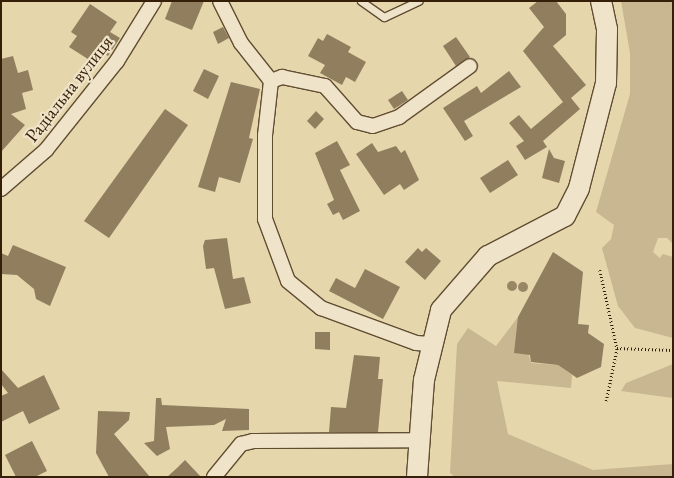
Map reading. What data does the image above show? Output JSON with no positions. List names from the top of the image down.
{
  "streets": {
    "street": ["Радіальна вулиця"]
  }
}
